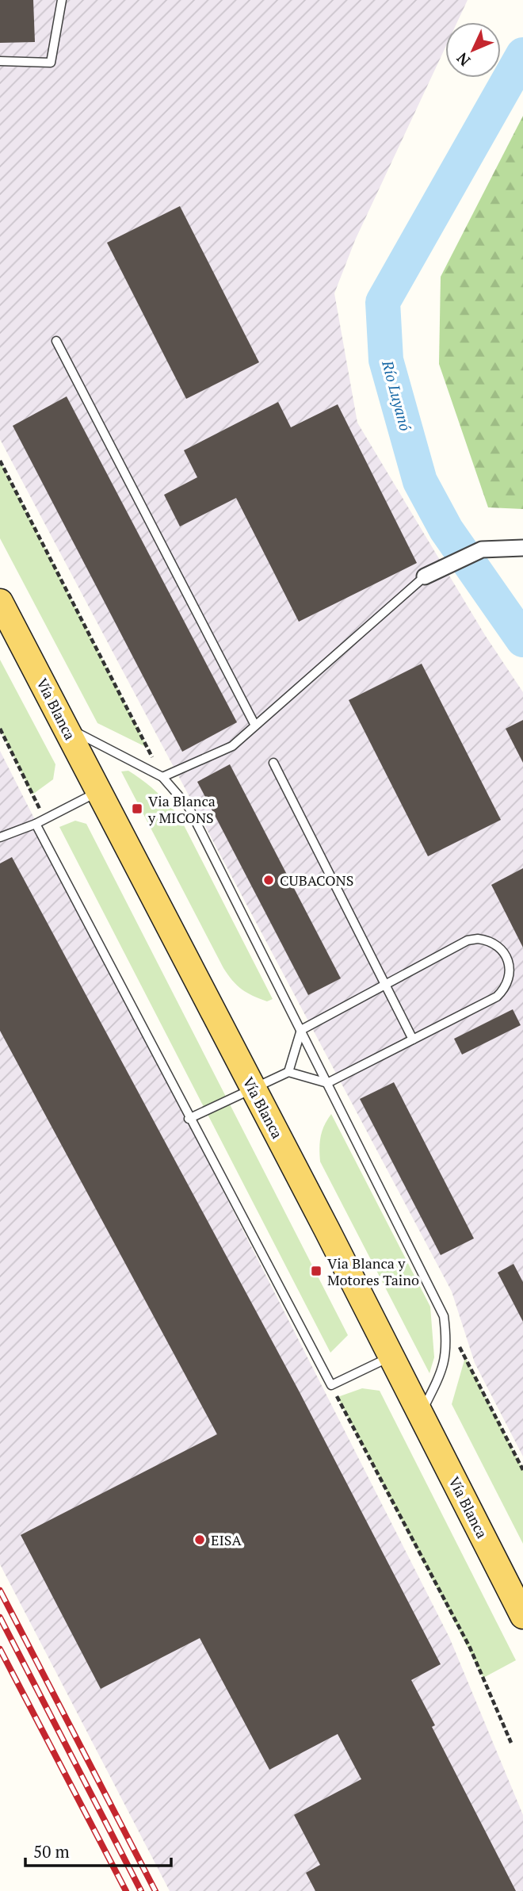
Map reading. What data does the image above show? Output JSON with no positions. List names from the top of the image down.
{
  "streets": {
    "main road": ["Vía Blanca"]
  },
  "water": ["Río Luyanó"],
  "places": {
    "transit": ["Via Blanca y MICONS", "Via Blanca y Motores Taino"],
    "other": ["CUBACONS", "EISA"]
  },
  "scale_bar": "50 m",
  "north": "bottom left"
}
